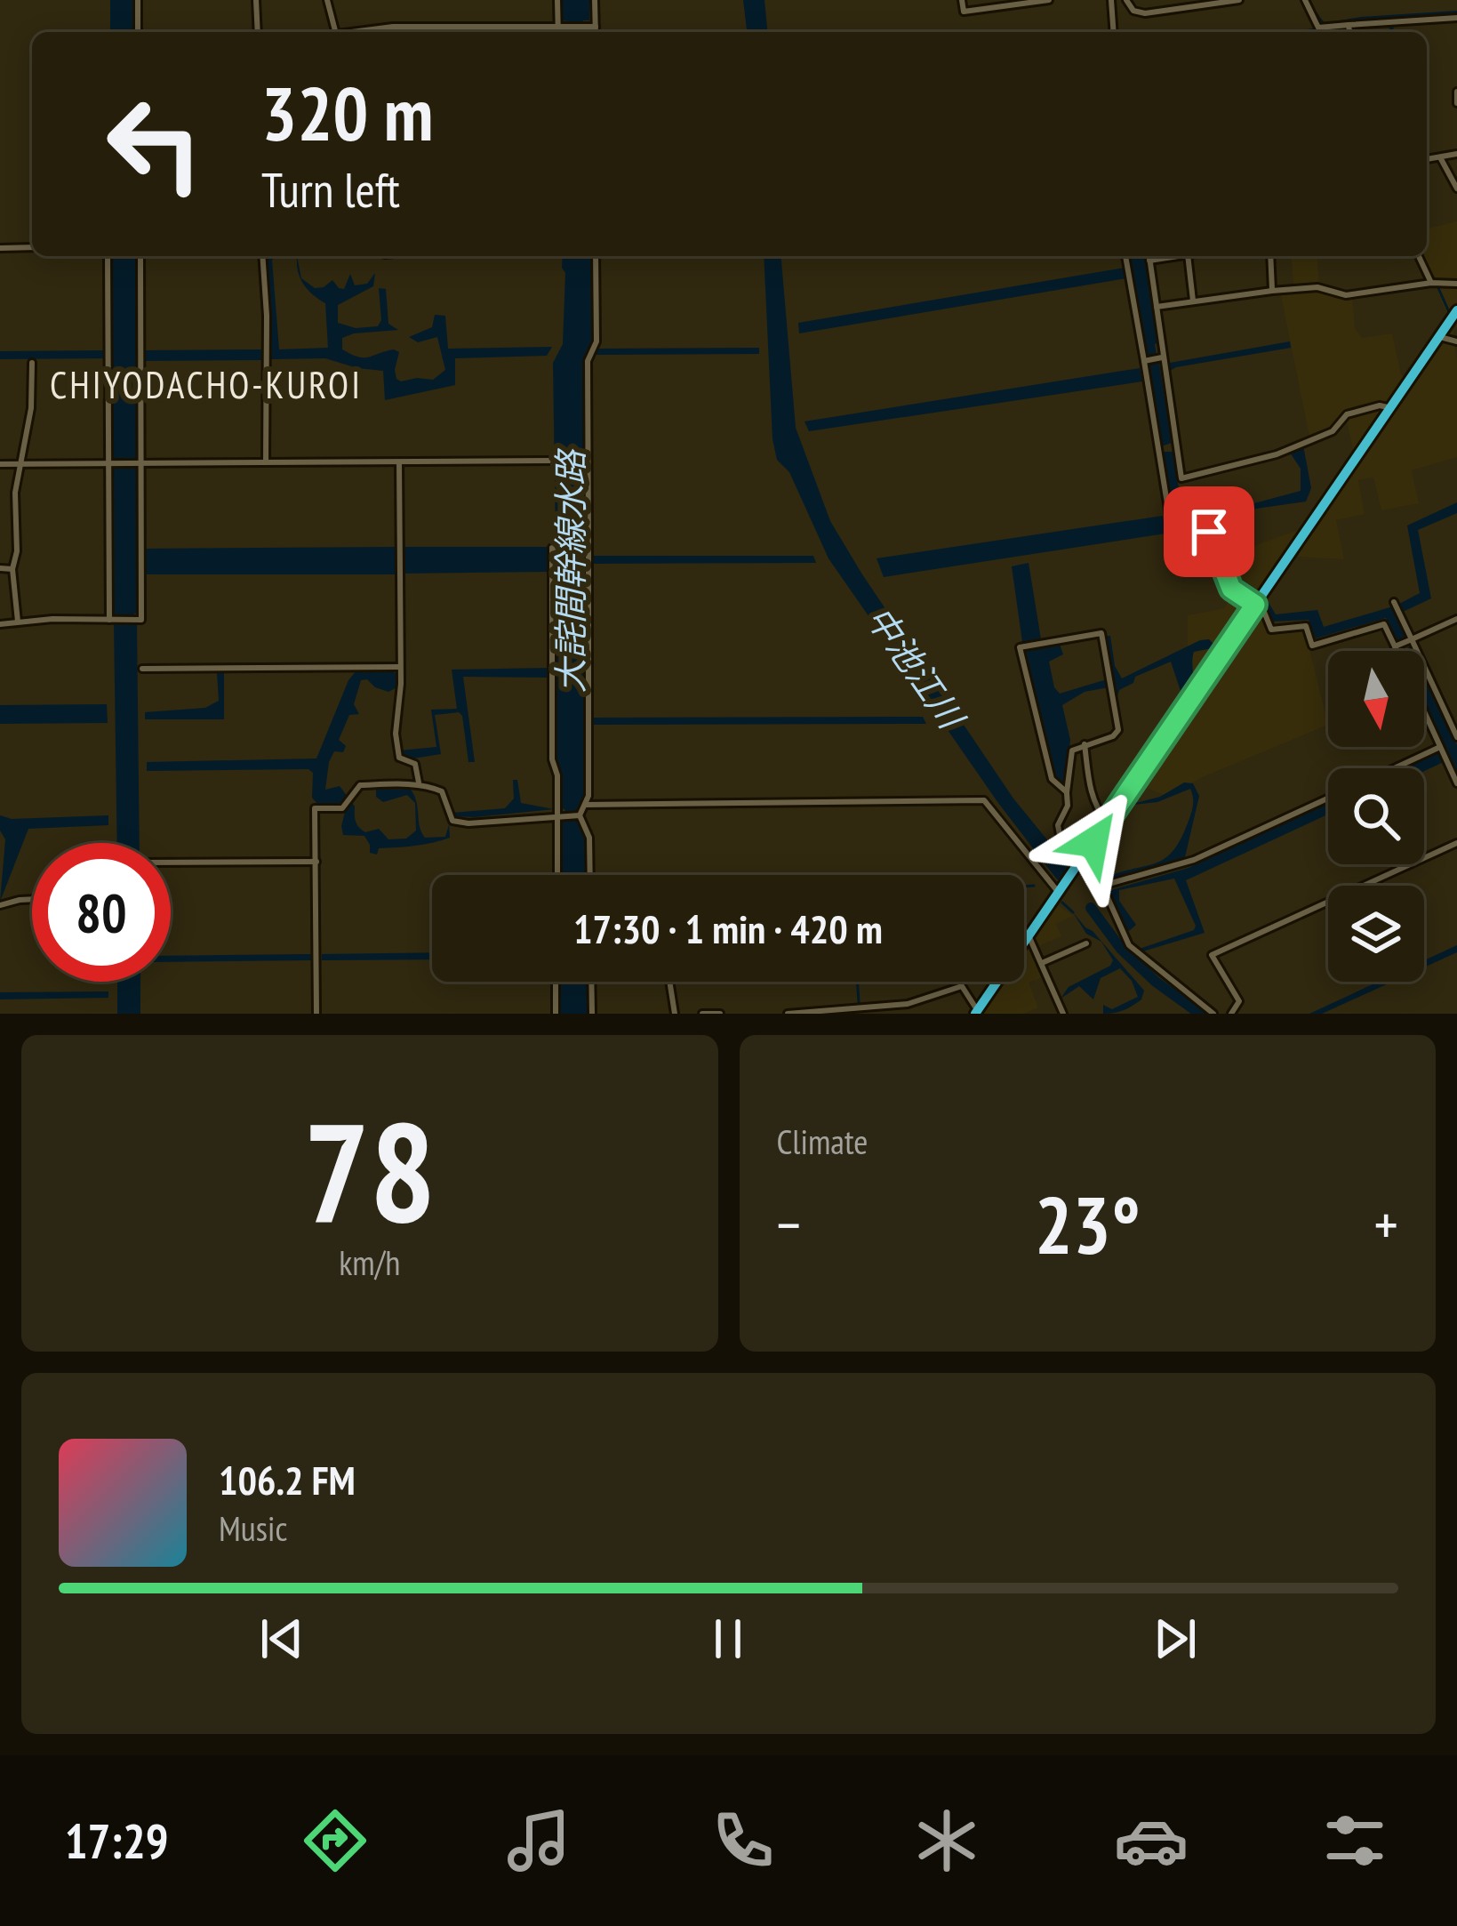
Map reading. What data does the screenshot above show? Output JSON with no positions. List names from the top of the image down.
{
  "districts": ["CHIYODACHO-KUROI"],
  "water": ["大詫間幹線水路", "中池江川"],
  "north": "bottom",
  "page": {
    "turn": ["320 m", "Turn left"],
    "limit": "80",
    "trip": "17:30 · 1 min · 420 m",
    "tile": [
      ["78", "km/h"],
      "Climate"
    ],
    "heat": ["−", "23°", "+"],
    "song": ["106.2 FM", "Music"],
    "tabs": "17:29"
  }
}
